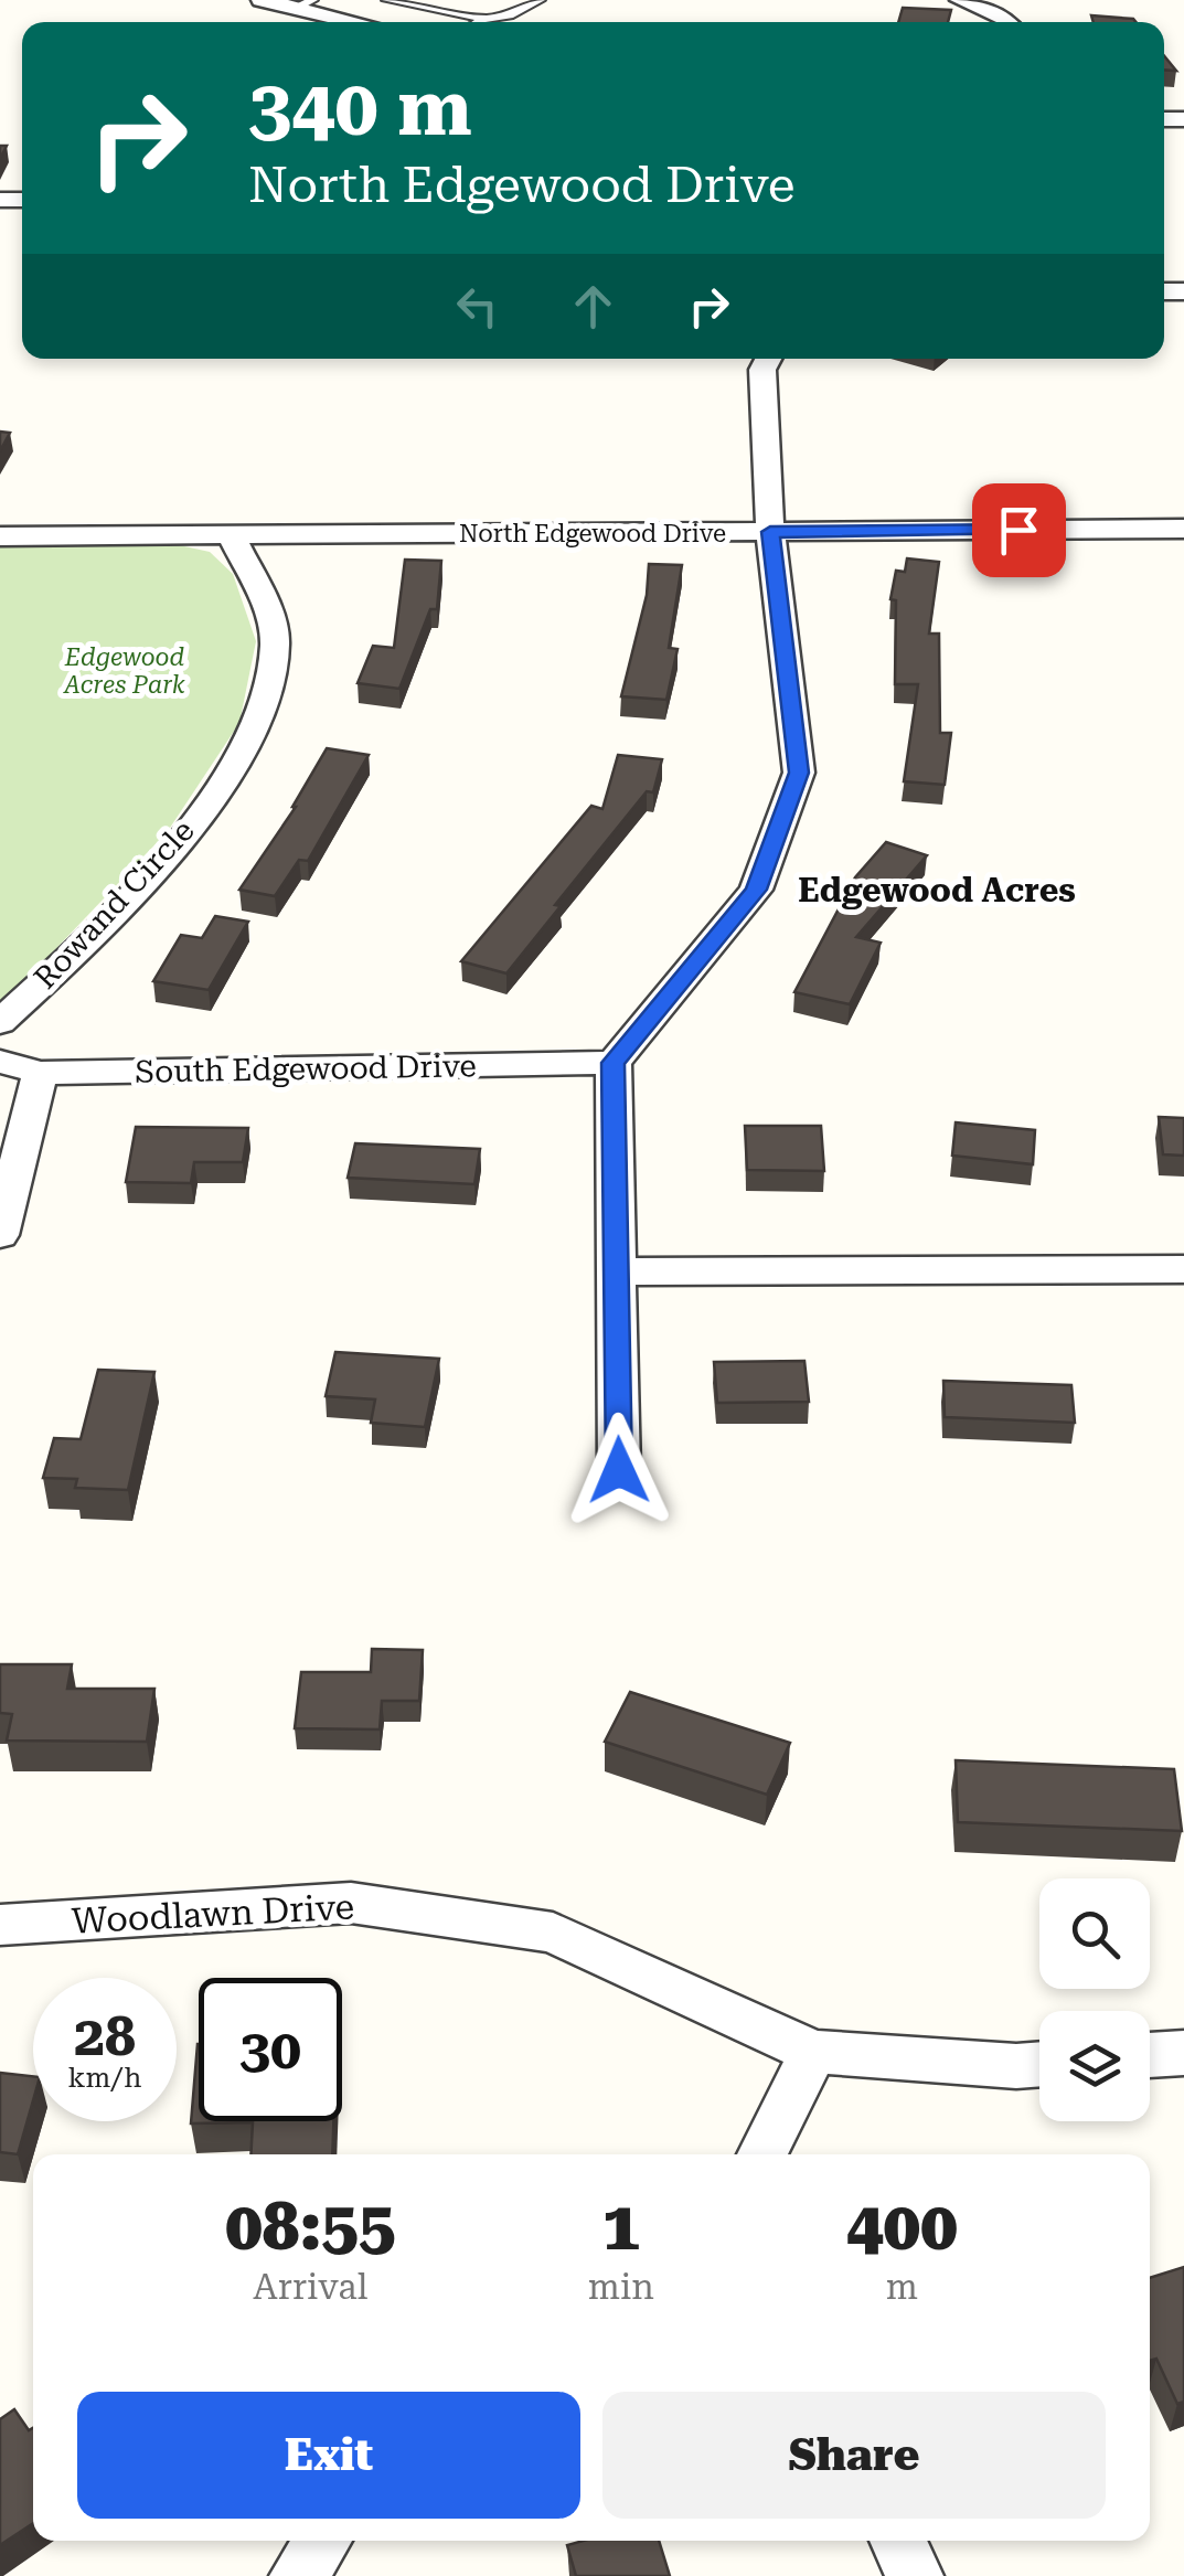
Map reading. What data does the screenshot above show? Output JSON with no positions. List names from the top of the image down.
{
  "streets": {
    "street": [
      "North Edgewood Drive",
      "Rowand Circle",
      "South Edgewood Drive",
      "Woodlawn Drive"
    ]
  },
  "crossings": [
    ["North Edgewood Drive", "Rowand Circle"]
  ],
  "districts": ["Edgewood Acres"],
  "parks": ["Edgewood Acres Park"],
  "page": {
    "turn": ["340 m", "North Edgewood Drive"],
    "speed": "28 km/h",
    "limit": "30",
    "eta": [
      "08:55",
      "Arrival",
      "1",
      "min",
      "400",
      "m"
    ],
    "buttons": ["Exit", "Share"]
  }
}
